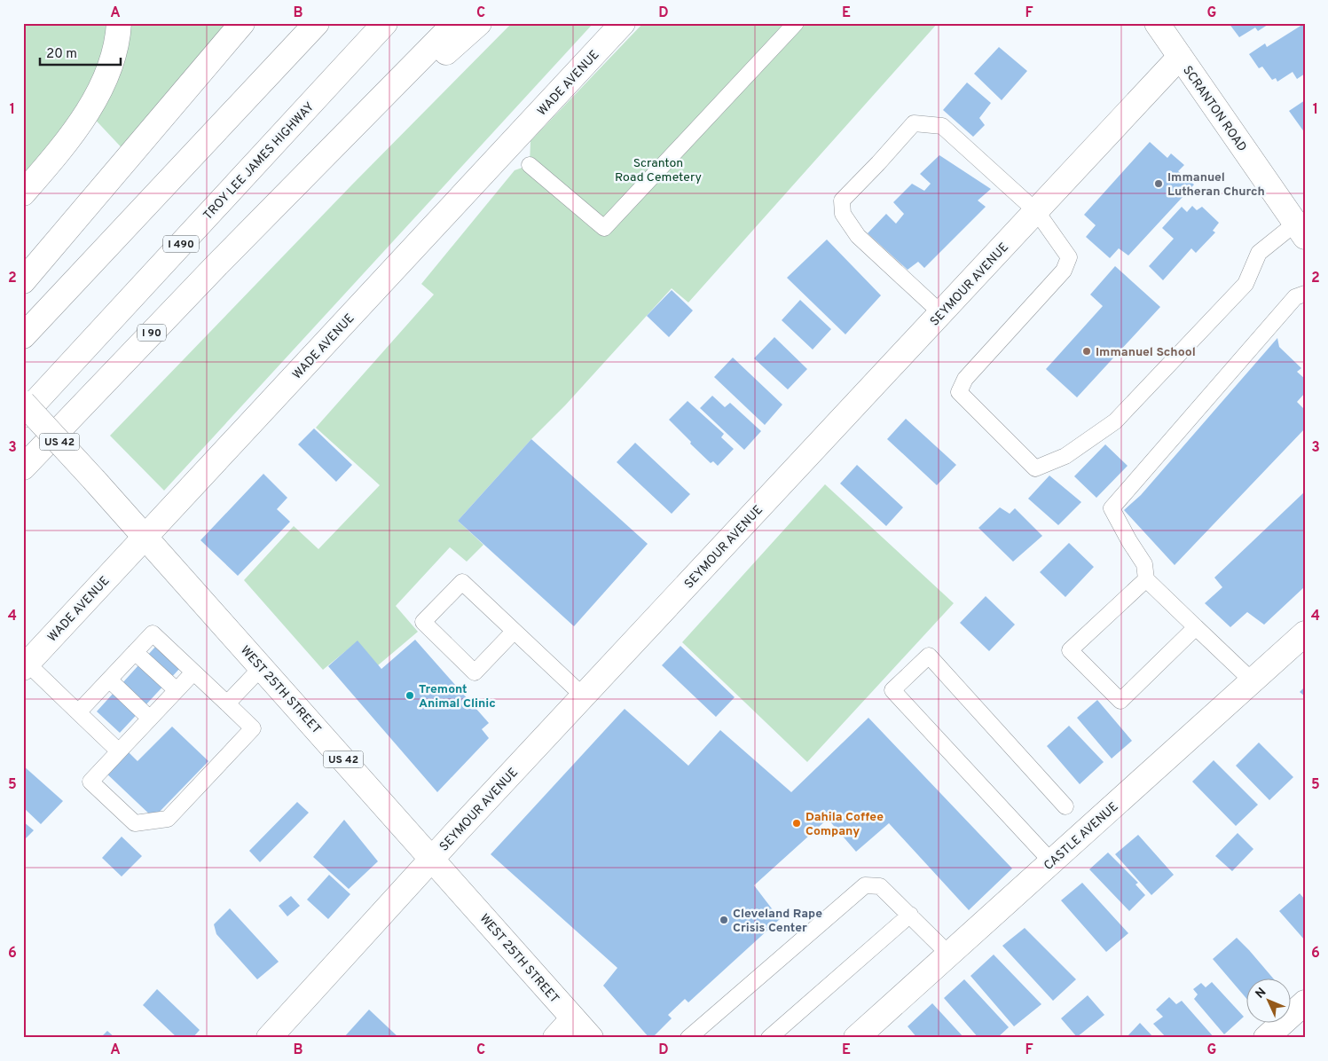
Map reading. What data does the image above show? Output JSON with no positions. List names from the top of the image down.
{
  "streets": {
    "main road": [
      "WADE AVENUE",
      "SCRANTON ROAD",
      "TROY LEE JAMES HIGHWAY",
      "I 490",
      "SEYMOUR AVENUE",
      "I 90",
      "US 42",
      "WEST 25TH STREET",
      "CASTLE AVENUE"
    ]
  },
  "crossings": [
    ["WADE AVENUE", "WEST 25TH STREET"],
    ["SCRANTON ROAD", "SEYMOUR AVENUE"],
    ["SEYMOUR AVENUE", "WEST 25TH STREET"]
  ],
  "parks": ["Scranton Road Cemetery"],
  "places": [
    "Immanuel Lutheran Church",
    "Immanuel School",
    "Tremont Animal Clinic",
    "Dahila Coffee Company",
    "Cleveland Rape Crisis Center"
  ],
  "scale_bar": "20 m",
  "north": "top left",
  "grid": {
    "columns": [
      "A",
      "B",
      "C",
      "D",
      "E",
      "F",
      "G"
    ],
    "rows": [
      "1",
      "2",
      "3",
      "4",
      "5",
      "6"
    ]
  }
}
